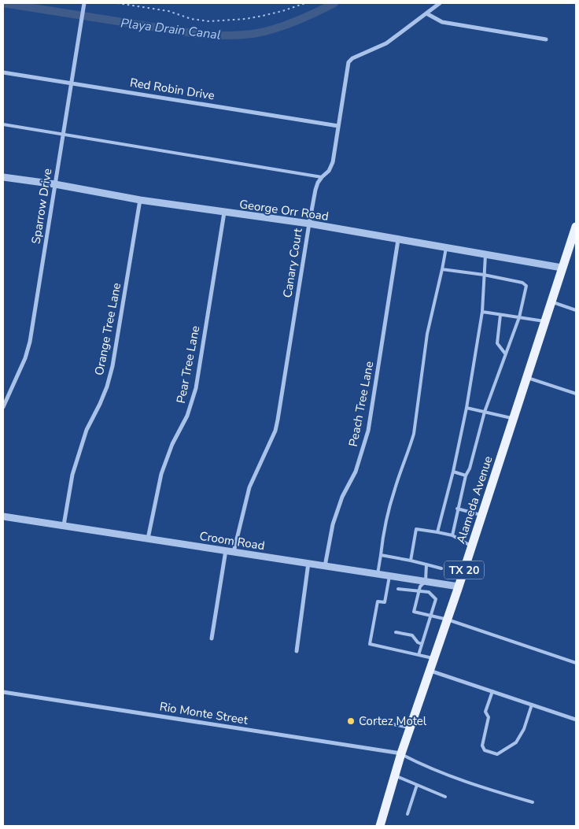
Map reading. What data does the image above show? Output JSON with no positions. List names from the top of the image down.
{
  "streets": {
    "main road": ["Alameda Avenue", "TX 20"],
    "street": [
      "Red Robin Drive",
      "Sparrow Drive",
      "George Orr Road",
      "Canary Court",
      "Orange Tree Lane",
      "Pear Tree Lane",
      "Peach Tree Lane",
      "Croom Road",
      "Rio Monte Street"
    ]
  },
  "crossings": [
    ["Red Robin Drive", "Sparrow Drive"],
    ["Red Robin Drive", "Canary Court"],
    ["Sparrow Drive", "George Orr Road"],
    ["George Orr Road", "Canary Court"],
    ["George Orr Road", "Orange Tree Lane"],
    ["George Orr Road", "Pear Tree Lane"],
    ["George Orr Road", "Peach Tree Lane"],
    ["George Orr Road", "Alameda Avenue"],
    ["Canary Court", "Croom Road"],
    ["Orange Tree Lane", "Croom Road"],
    ["Pear Tree Lane", "Croom Road"],
    ["Peach Tree Lane", "Croom Road"],
    ["Alameda Avenue", "Croom Road"],
    ["Alameda Avenue", "Rio Monte Street"]
  ],
  "water": ["Playa Drain Canal"],
  "places": ["Cortez Motel"]
}
